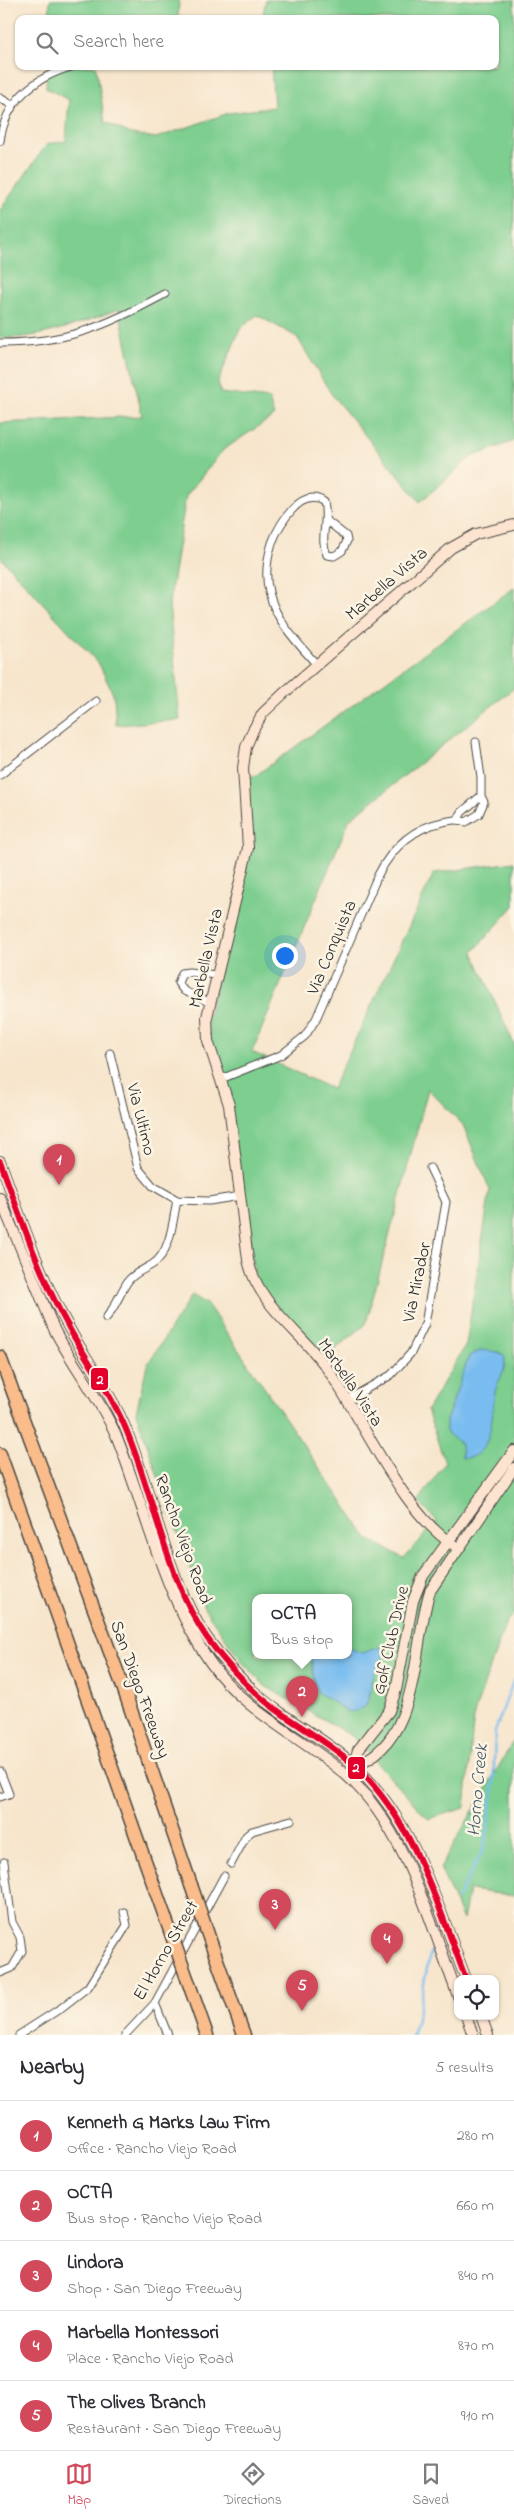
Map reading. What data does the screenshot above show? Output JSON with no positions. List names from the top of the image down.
{
  "streets": {
    "highway": ["San Diego Freeway"],
    "street": [
      "Marbella Vista",
      "Via Conquista",
      "Via Ultimo",
      "Via Mirador",
      "Rancho Viejo Road",
      "Golf Club Drive",
      "El Horno Street"
    ]
  },
  "crossings": [
    ["Marbella Vista", "Via Conquista"],
    ["Marbella Vista", "Via Mirador"],
    ["Marbella Vista", "Golf Club Drive"],
    ["Rancho Viejo Road", "Golf Club Drive"]
  ],
  "water": ["Horno Creek"],
  "lines": ["transit line 2"],
  "page": {
    "search": "Search here",
    "pins": [
      "1",
      "2",
      "3",
      "4",
      "5"
    ],
    "popup": ["OCTA", "Bus stop"],
    "heading": ["Nearby", "5 results"],
    "list": [
      {
        "mark": "1",
        "name": "Kenneth G Marks Law Firm",
        "note": "Office · Rancho Viejo Road",
        "value": "280 m"
      },
      {
        "mark": "2",
        "name": "OCTA",
        "note": "Bus stop · Rancho Viejo Road",
        "value": "660 m"
      },
      {
        "mark": "3",
        "name": "Lindora",
        "note": "Shop · San Diego Freeway",
        "value": "840 m"
      },
      {
        "mark": "4",
        "name": "Marbella Montessori",
        "note": "Place · Rancho Viejo Road",
        "value": "870 m"
      },
      {
        "mark": "5",
        "name": "The Olives Branch",
        "note": "Restaurant · San Diego Freeway",
        "value": "910 m"
      }
    ],
    "nav": ["Map", "Directions", "Saved"]
  }
}
